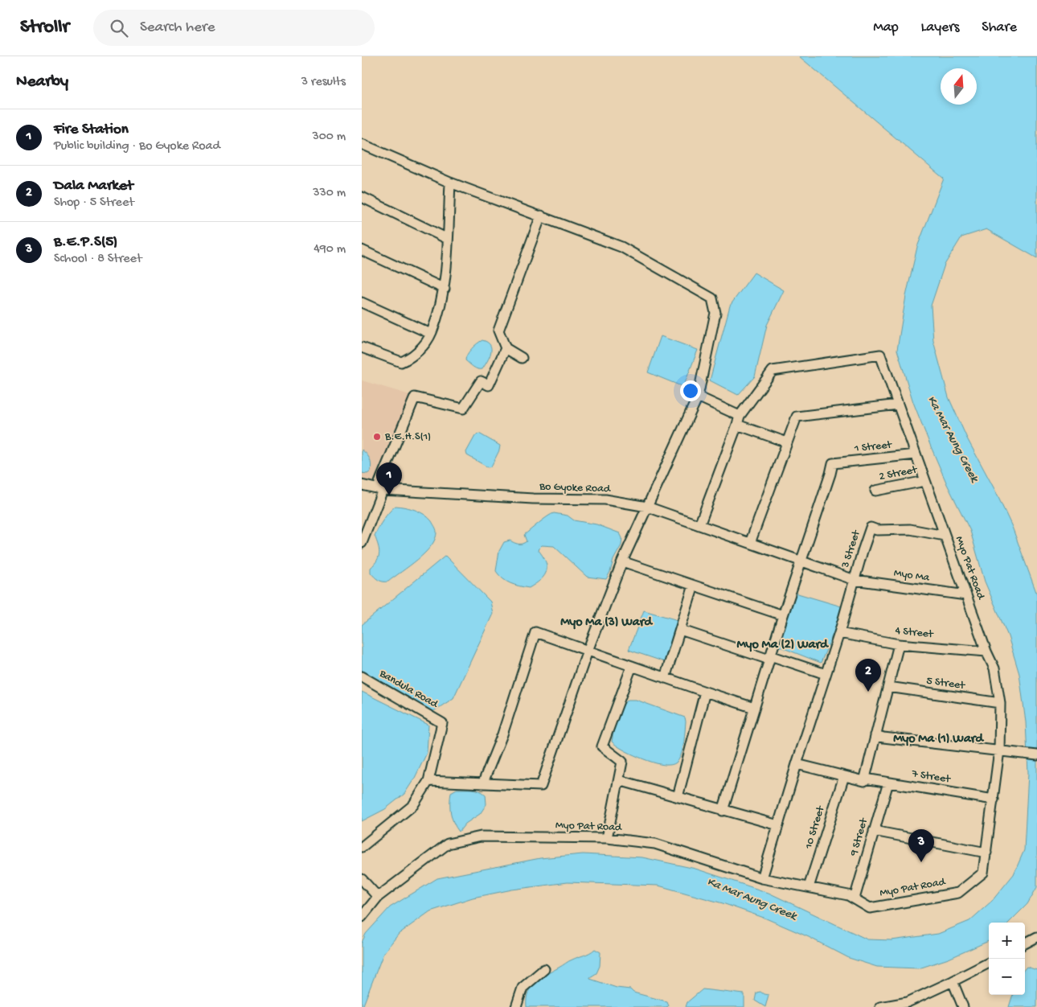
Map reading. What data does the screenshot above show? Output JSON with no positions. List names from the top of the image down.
{
  "streets": {
    "street": [
      "1 Street",
      "2 Street",
      "Bo Gyoke Road",
      "3 Street",
      "Myo Pat Road",
      "Myo Ma",
      "4 Street",
      "5 Street",
      "Bandula Road",
      "7 Street",
      "10 Street",
      "9 Street"
    ]
  },
  "crossings": [
    ["1 Street", "Bo Gyoke Road"],
    ["1 Street", "Myo Pat Road"],
    ["1 Street", "Myo Ma"],
    ["2 Street", "Myo Pat Road"],
    ["Bo Gyoke Road", "Myo Ma"],
    ["3 Street", "Myo Pat Road"],
    ["3 Street", "Myo Ma"],
    ["Myo Pat Road", "Myo Ma"],
    ["Myo Pat Road", "4 Street"],
    ["Myo Pat Road", "5 Street"],
    ["Myo Pat Road", "7 Street"],
    ["Myo Pat Road", "10 Street"],
    ["Myo Pat Road", "9 Street"],
    ["7 Street", "10 Street"],
    ["7 Street", "9 Street"]
  ],
  "districts": ["Myo Ma (3) Ward", "Myo Ma (2) Ward", "Myo Ma (1) Ward"],
  "water": ["Ka Mar Aung Creek"],
  "places": ["B.E.H.S(1)"],
  "north": "top",
  "page": {
    "header": "Strollr",
    "search": "Search here",
    "nav": ["Map", "Layers", "Share"],
    "heading": ["Nearby", "3 results"],
    "list": [
      {
        "mark": "1",
        "name": "Fire Station",
        "note": "Public building · Bo Gyoke Road",
        "value": "300 m"
      },
      {
        "mark": "2",
        "name": "Dala Market",
        "note": "Shop · 5 Street",
        "value": "330 m"
      },
      {
        "mark": "3",
        "name": "B.E.P.S(5)",
        "note": "School · 8 Street",
        "value": "490 m"
      }
    ],
    "pins": ["1", "2", "3"],
    "map_buttons": ["+", "−"]
  }
}
